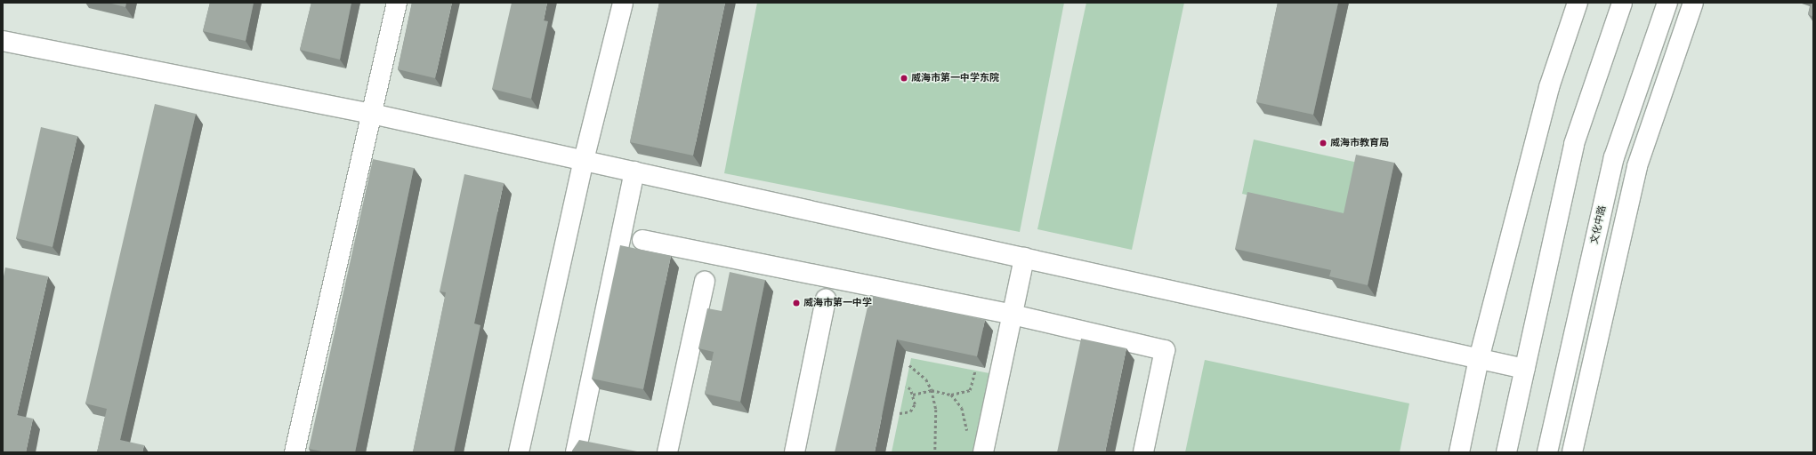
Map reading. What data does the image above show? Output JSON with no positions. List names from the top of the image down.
{
  "streets": {
    "street": ["文化中路"]
  },
  "places": ["威海市第一中学东院", "威海市教育局", "威海市第一中学"]
}
